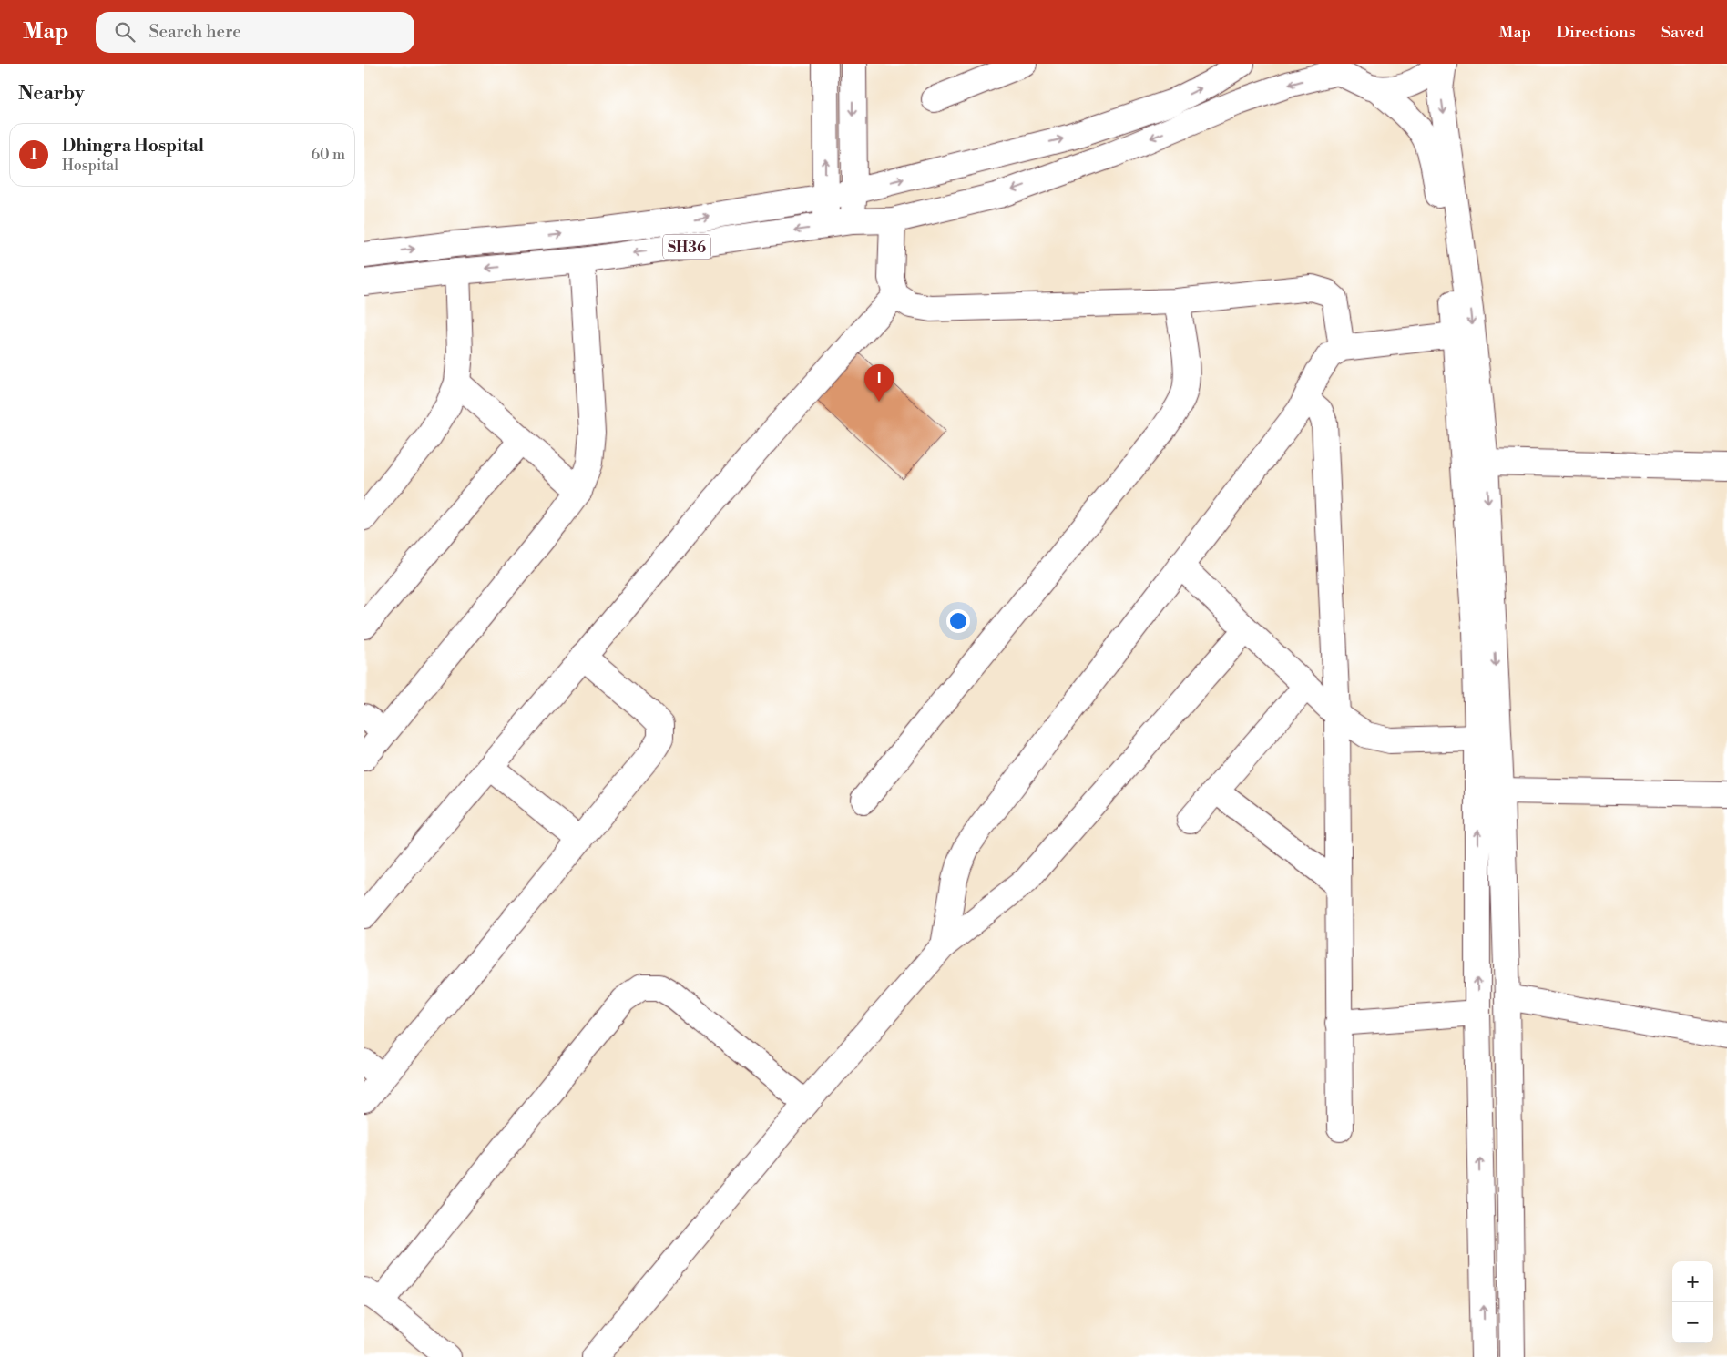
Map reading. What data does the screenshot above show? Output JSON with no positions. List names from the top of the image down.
{
  "streets": {
    "street": ["SH36"]
  },
  "page": {
    "header": "Map",
    "search": "Search here",
    "nav": ["Map", "Directions", "Saved"],
    "heading": "Nearby",
    "list": [
      {
        "mark": "1",
        "name": "Dhingra Hospital",
        "note": "Hospital",
        "value": "60 m"
      }
    ],
    "pins": "1",
    "map_buttons": ["+", "−"]
  }
}
